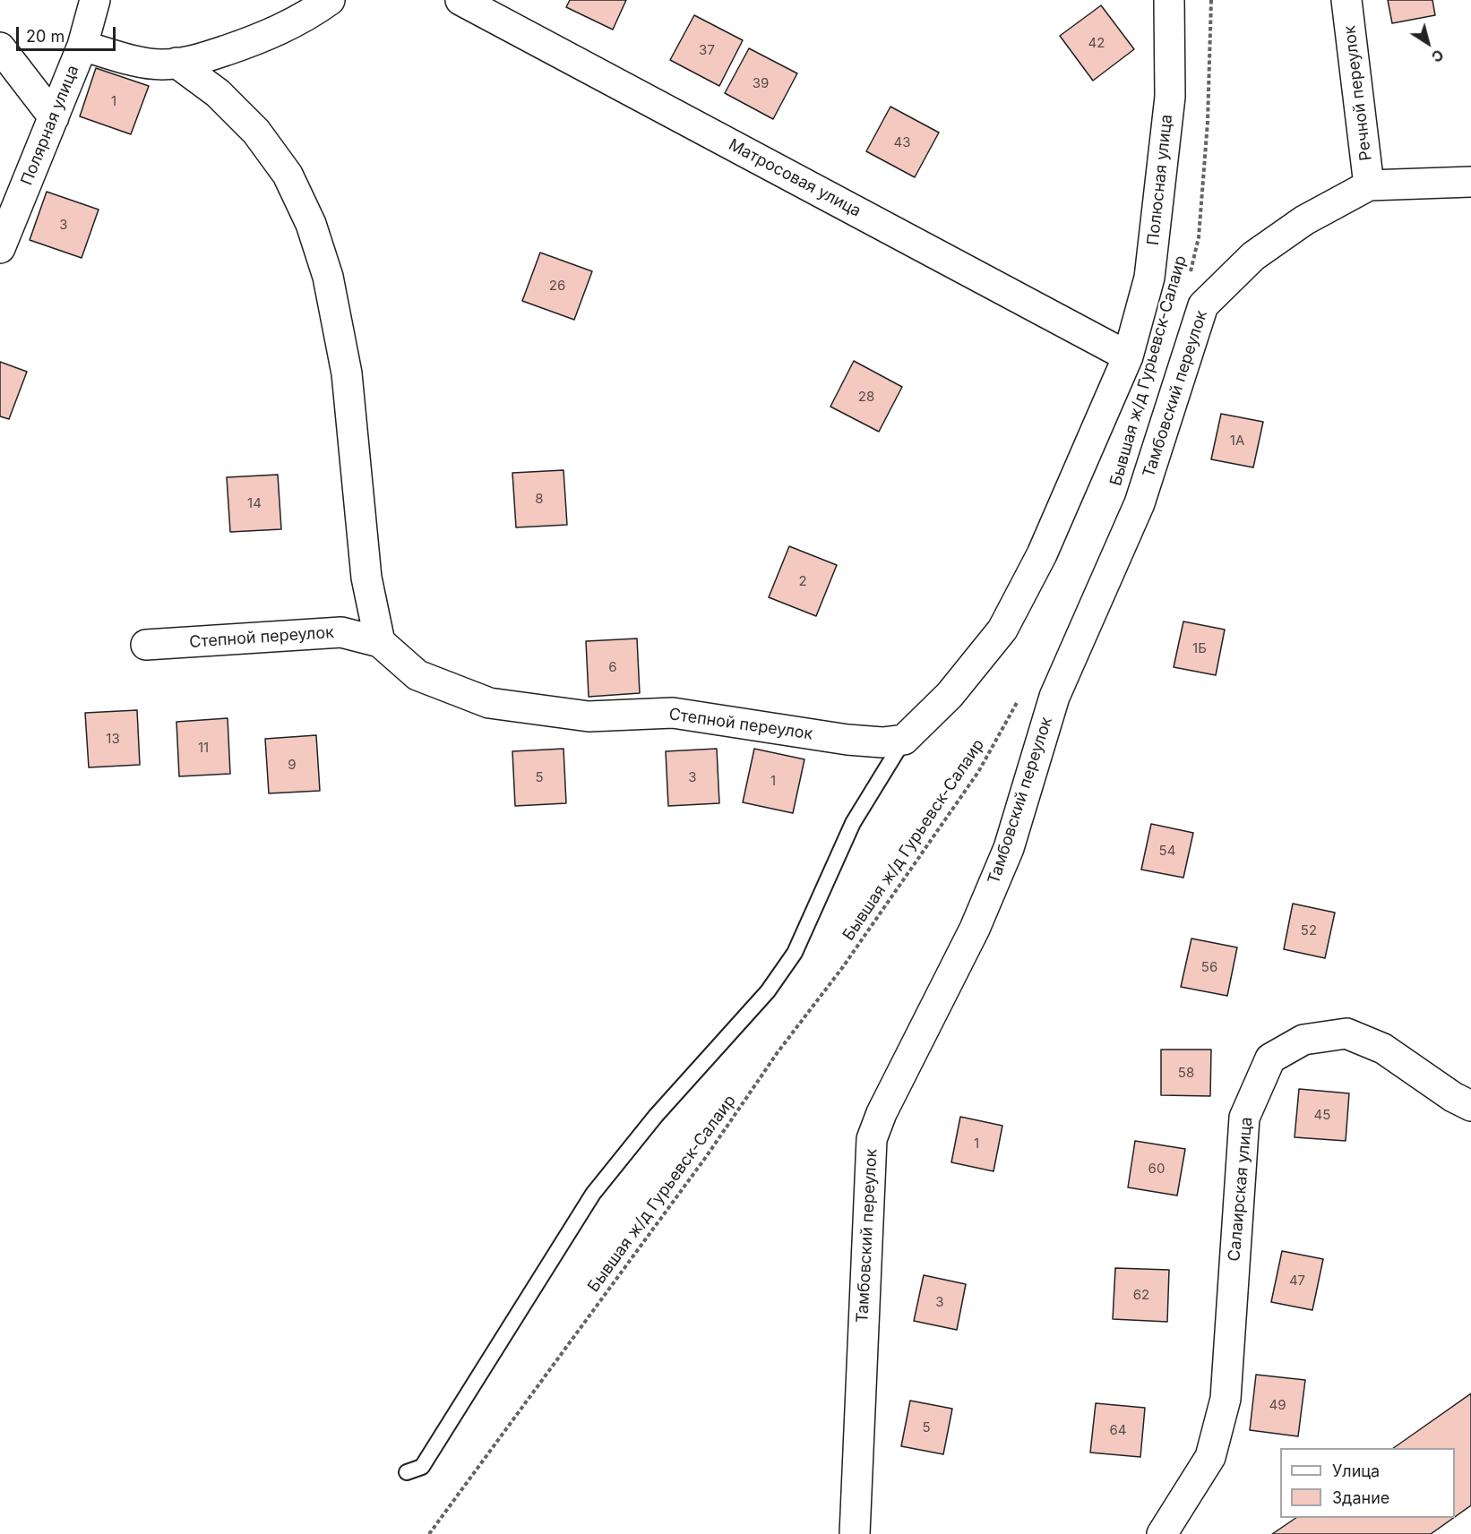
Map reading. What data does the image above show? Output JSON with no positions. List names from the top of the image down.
{
  "streets": {
    "street": [
      "Речной переулок",
      "Полярная улица",
      "Матросовая улица",
      "Полюсная улица",
      "Тамбовский переулок",
      "Степной переулок",
      "Салаирская улица"
    ],
    "path": ["Бывшая ж/д Гурьевск-Салаир"]
  },
  "crossings": [
    ["Речной переулок", "Тамбовский переулок"],
    ["Матросовая улица", "Полюсная улица"],
    ["Полюсная улица", "Степной переулок"]
  ],
  "house_numbers": [
    "42",
    "37",
    "39",
    "1",
    "43",
    "3",
    "26",
    "28",
    "1А",
    "8",
    "14",
    "2",
    "1Б",
    "6",
    "13",
    "11",
    "9",
    "5",
    "3",
    "1",
    "54",
    "52",
    "56",
    "58",
    "45",
    "1",
    "60",
    "47",
    "62",
    "3",
    "49",
    "5",
    "64"
  ],
  "legend": ["Улица", "Здание"],
  "scale_bar": "20 m",
  "north": "bottom right"
}
